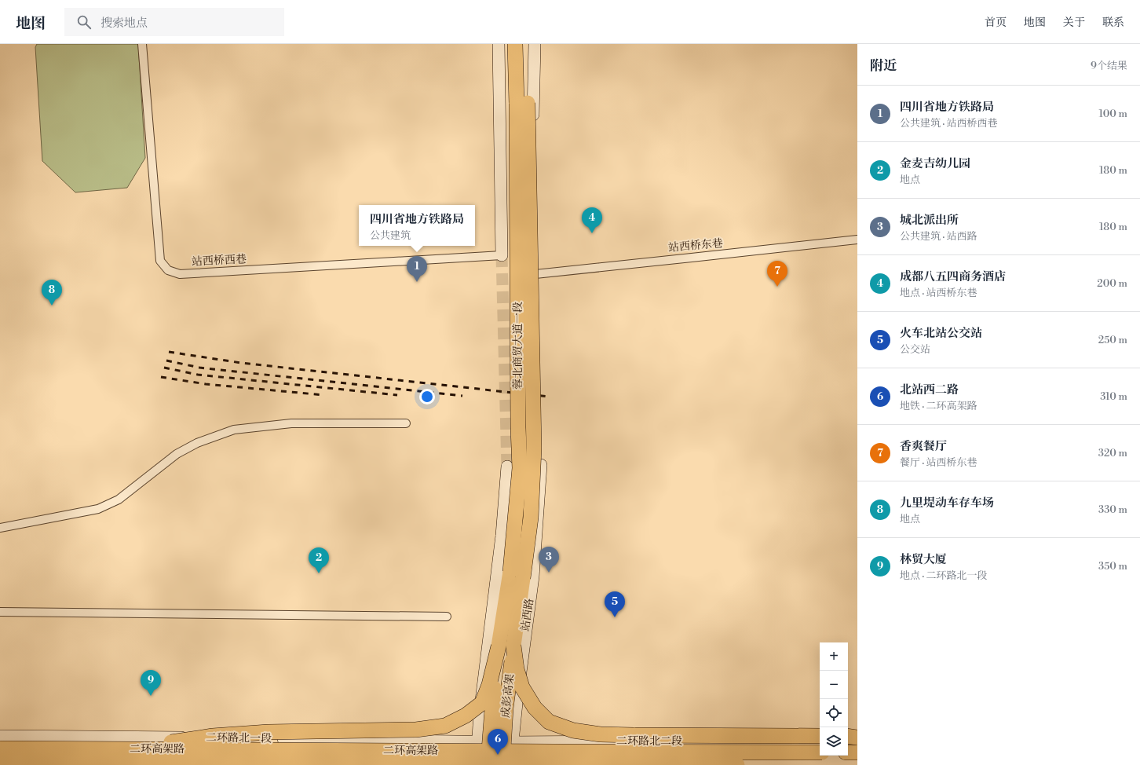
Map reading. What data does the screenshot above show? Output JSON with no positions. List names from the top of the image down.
{
  "streets": {
    "highway": ["蓉北商贸大道一段", "成彭高架", "二环高架路"],
    "main road": ["站西路", "二环路北一段", "二环路北二段"],
    "street": ["站西桥东巷", "站西桥西巷"]
  },
  "crossings": [
    ["蓉北商贸大道一段", "成彭高架"],
    ["站西路", "二环路北二段"],
    ["二环路北一段", "二环路北二段"]
  ],
  "page": {
    "header": "地图",
    "search": "搜索地点",
    "nav": [
      "首页",
      "地图",
      "关于",
      "联系"
    ],
    "heading": ["附近", "9个结果"],
    "list": [
      {
        "mark": "1",
        "name": "四川省地方铁路局",
        "note": "公共建筑 · 站西桥西巷",
        "value": "100 m"
      },
      {
        "mark": "2",
        "name": "金麦吉幼儿园",
        "note": "地点",
        "value": "180 m"
      },
      {
        "mark": "3",
        "name": "城北派出所",
        "note": "公共建筑 · 站西路",
        "value": "180 m"
      },
      {
        "mark": "4",
        "name": "成都八五四商务酒店",
        "note": "地点 · 站西桥东巷",
        "value": "200 m"
      },
      {
        "mark": "5",
        "name": "火车北站公交站",
        "note": "公交站",
        "value": "250 m"
      },
      {
        "mark": "6",
        "name": "北站西二路",
        "note": "地铁 · 二环高架路",
        "value": "310 m"
      },
      {
        "mark": "7",
        "name": "香爽餐厅",
        "note": "餐厅 · 站西桥东巷",
        "value": "320 m"
      },
      {
        "mark": "8",
        "name": "九里堤动车存车场",
        "note": "地点",
        "value": "330 m"
      },
      {
        "mark": "9",
        "name": "林贸大厦",
        "note": "地点 · 二环路北一段",
        "value": "350 m"
      }
    ],
    "popup": ["四川省地方铁路局", "公共建筑"],
    "pins": [
      "4",
      "1",
      "7",
      "8",
      "3",
      "2",
      "5",
      "9",
      "6"
    ],
    "map_buttons": ["+", "−"]
  }
}
